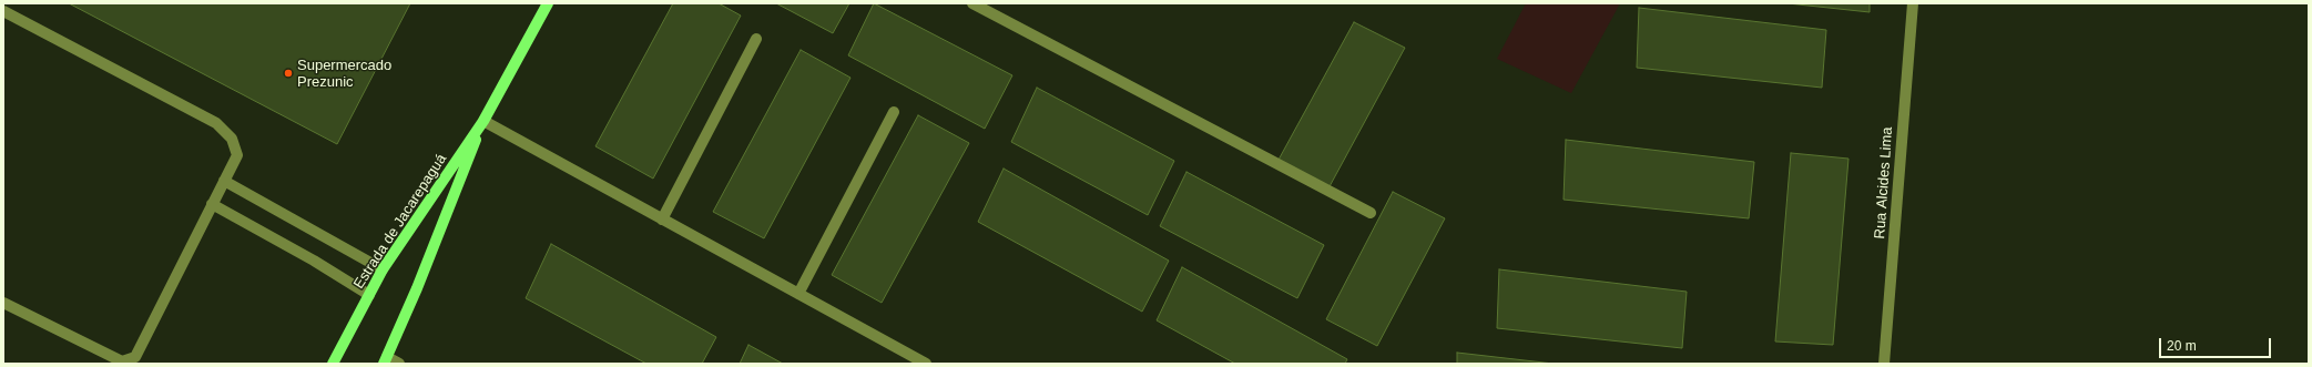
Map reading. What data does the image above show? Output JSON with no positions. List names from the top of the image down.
{
  "streets": {
    "main road": ["Estrada de Jacarepaguá"],
    "street": ["Rua Alcides Lima"]
  },
  "places": ["Supermercado Prezunic"],
  "scale_bar": "20 m"
}
